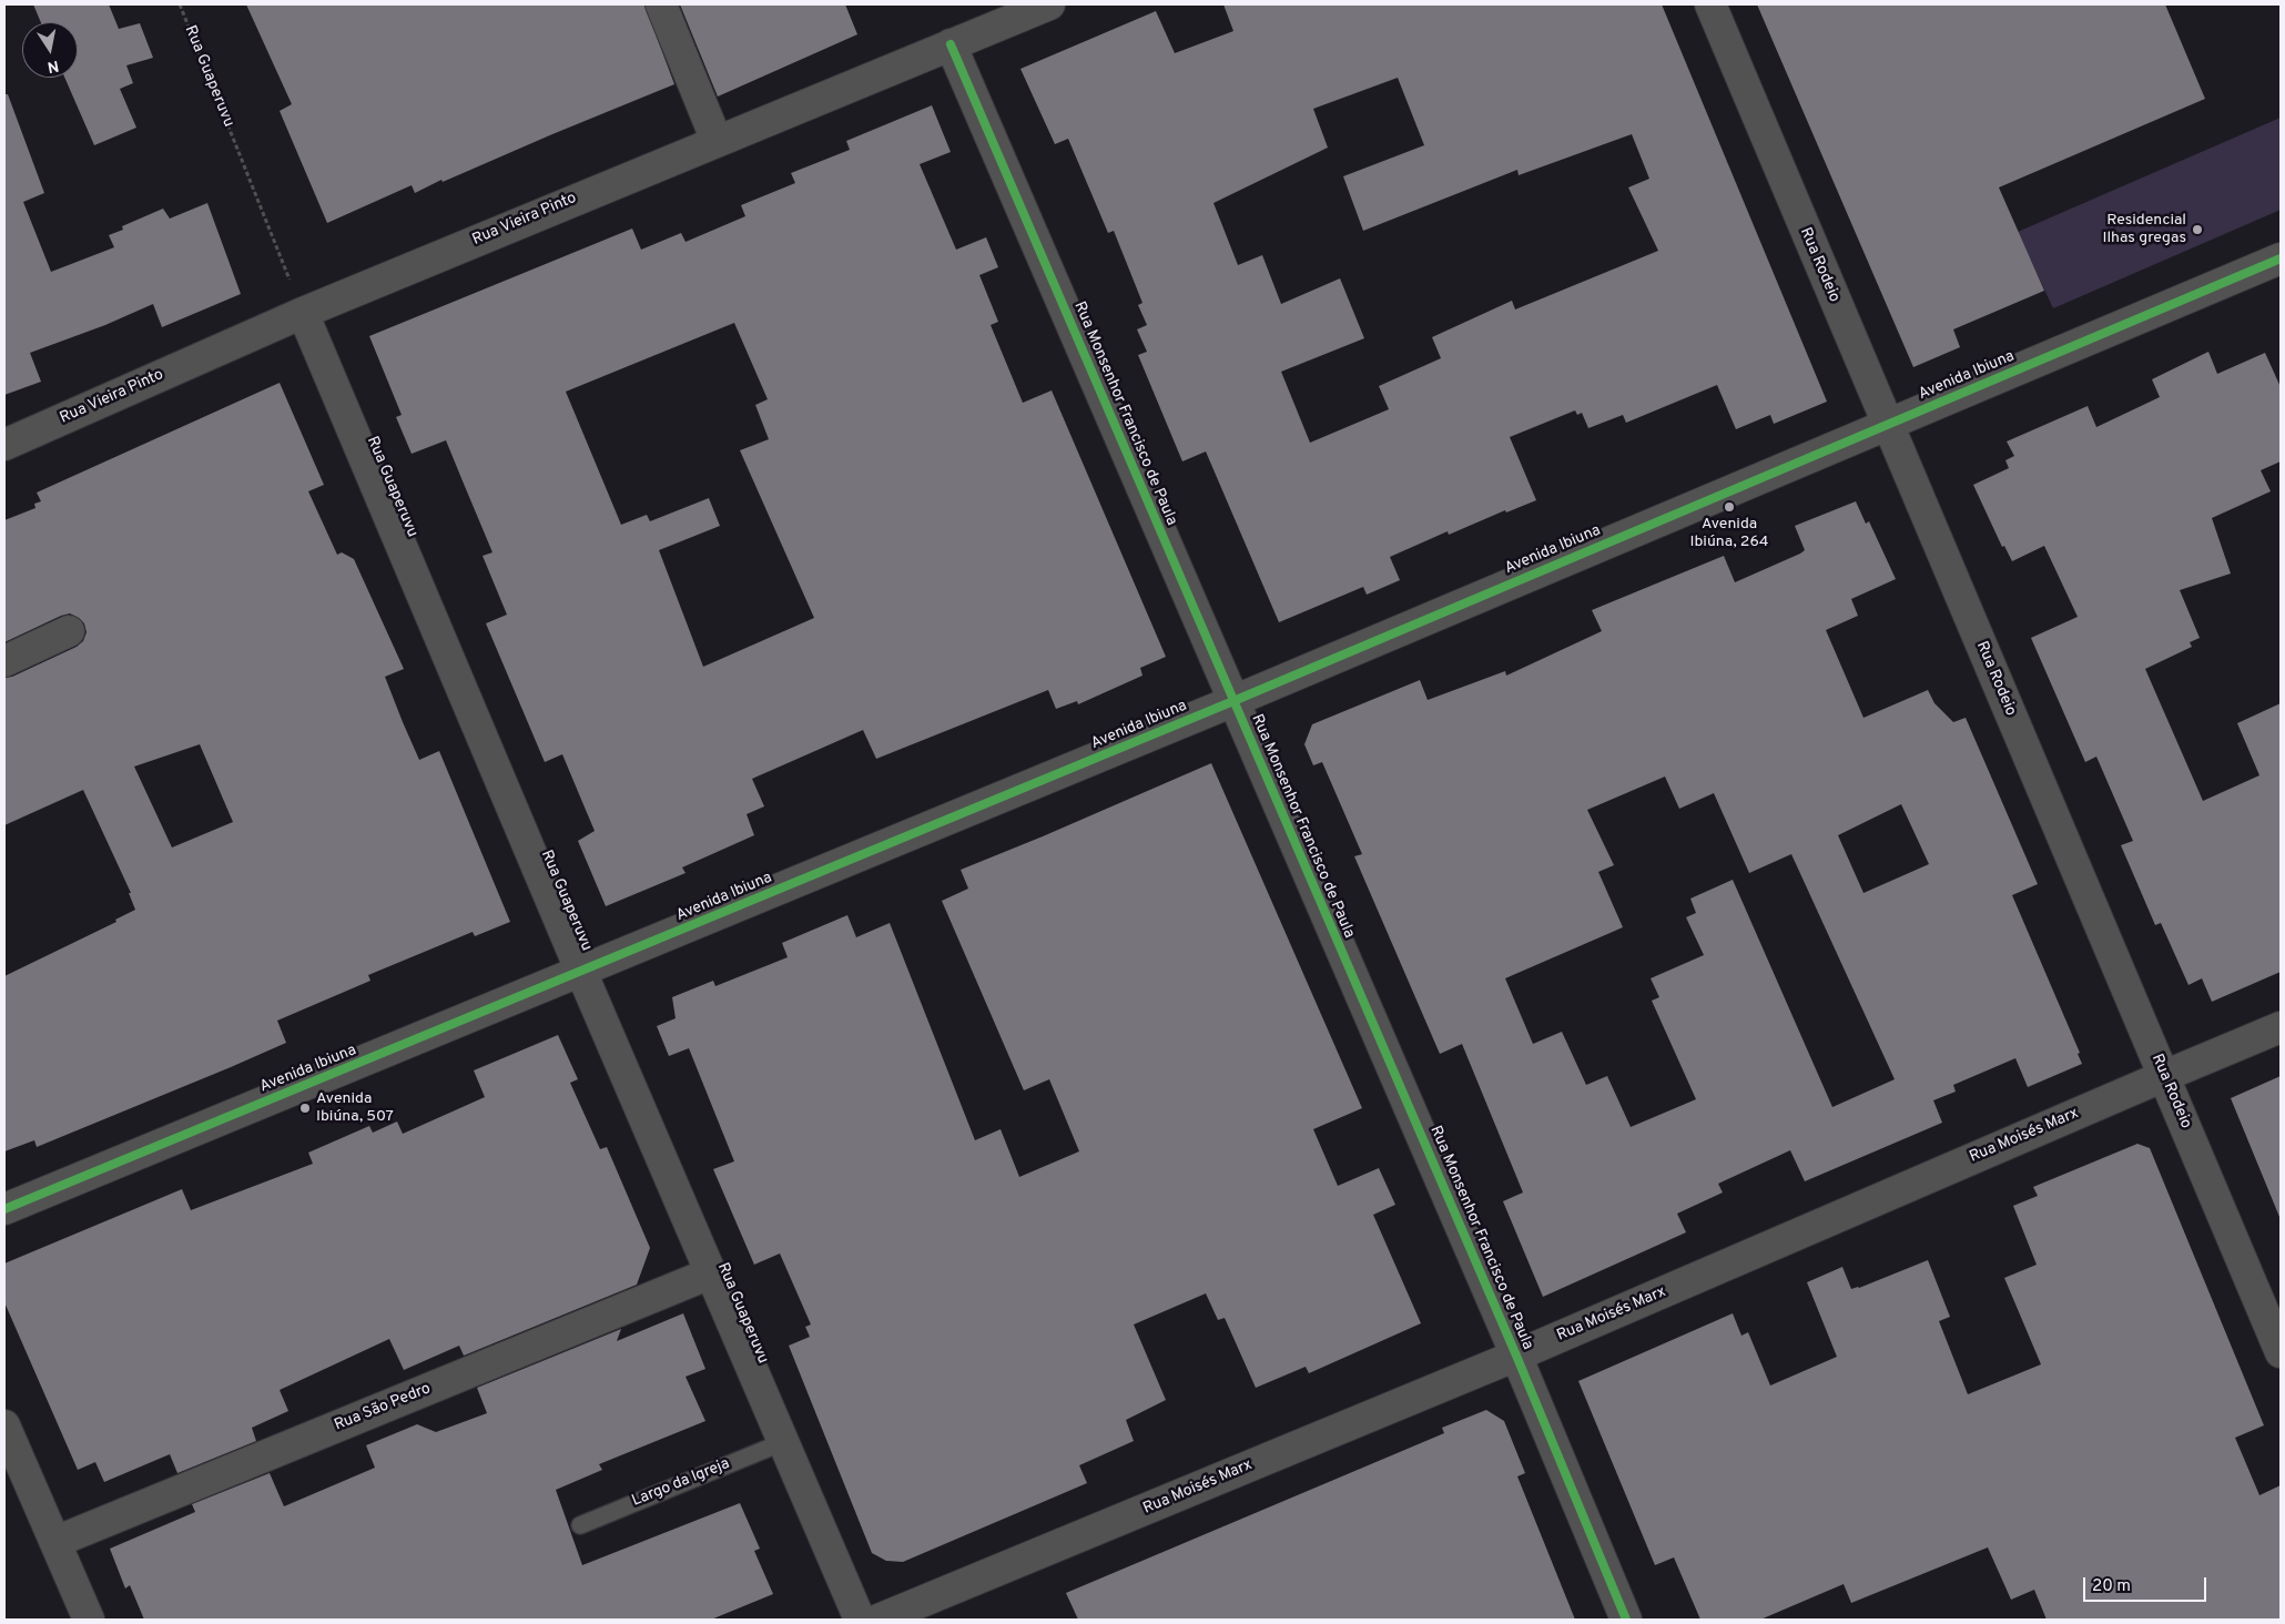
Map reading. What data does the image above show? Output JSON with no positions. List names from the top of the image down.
{
  "streets": {
    "street": [
      "Rua Guaperuvu",
      "Rua Vieira Pinto",
      "Rua Rodeio",
      "Avenida Ibiuna",
      "Rua Monsenhor Francisco de Paula",
      "Rua Moisés Marx",
      "Rua São Pedro"
    ],
    "lane": ["Largo da Igreja"]
  },
  "crossings": [
    ["Rua Guaperuvu", "Rua Vieira Pinto"],
    ["Rua Guaperuvu", "Avenida Ibiuna"],
    ["Rua Guaperuvu", "Rua São Pedro"],
    ["Rua Guaperuvu", "Largo da Igreja"],
    ["Rua Vieira Pinto", "Rua Monsenhor Francisco de Paula"],
    ["Rua Rodeio", "Avenida Ibiuna"],
    ["Rua Rodeio", "Rua Moisés Marx"],
    ["Avenida Ibiuna", "Rua Monsenhor Francisco de Paula"],
    ["Rua Monsenhor Francisco de Paula", "Rua Moisés Marx"]
  ],
  "places": ["Residencial Ilhas gregas", "Avenida Ibiúna, 264", "Avenida Ibiúna, 507"],
  "scale_bar": "20 m",
  "north": "bottom"
}
